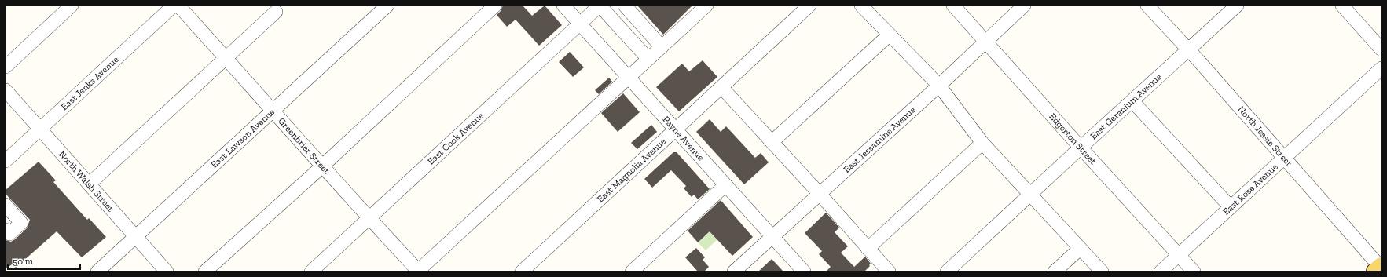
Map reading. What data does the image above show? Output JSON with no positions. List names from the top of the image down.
{
  "streets": {
    "street": [
      "East Jenks Avenue",
      "East Geranium Avenue",
      "North Jessie Street",
      "East Lawson Avenue",
      "East Cook Avenue",
      "Payne Avenue",
      "East Jessamine Avenue",
      "Edgerton Street",
      "Greenbrier Street",
      "East Magnolia Avenue",
      "North Walsh Street",
      "East Rose Avenue"
    ]
  },
  "crossings": [
    ["East Jenks Avenue", "North Walsh Street"],
    ["East Geranium Avenue", "North Jessie Street"],
    ["East Geranium Avenue", "Edgerton Street"],
    ["North Jessie Street", "East Rose Avenue"],
    ["East Lawson Avenue", "Greenbrier Street"],
    ["East Lawson Avenue", "North Walsh Street"],
    ["East Cook Avenue", "Payne Avenue"],
    ["East Cook Avenue", "Greenbrier Street"],
    ["Payne Avenue", "East Jessamine Avenue"],
    ["Payne Avenue", "East Magnolia Avenue"],
    ["East Jessamine Avenue", "Edgerton Street"],
    ["Edgerton Street", "East Rose Avenue"]
  ],
  "scale_bar": "50 m"
}
